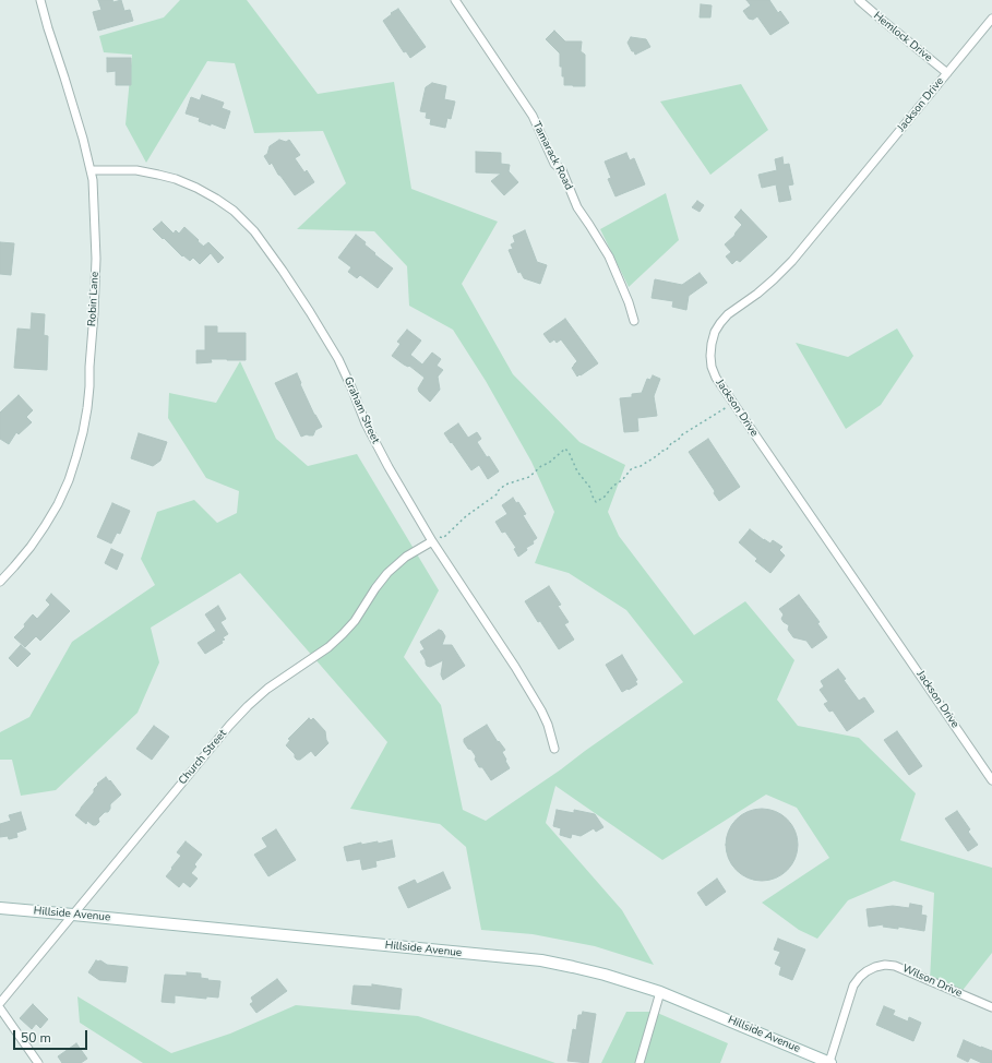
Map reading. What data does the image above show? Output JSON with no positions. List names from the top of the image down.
{
  "streets": {
    "main road": ["Hillside Avenue"],
    "street": [
      "Hemlock Drive",
      "Jackson Drive",
      "Tamarack Road",
      "Robin Lane",
      "Graham Street",
      "Church Street",
      "Wilson Drive"
    ]
  },
  "crossings": [
    ["Hemlock Drive", "Jackson Drive"],
    ["Robin Lane", "Graham Street"],
    ["Graham Street", "Church Street"],
    ["Church Street", "Hillside Avenue"],
    ["Hillside Avenue", "Wilson Drive"]
  ],
  "scale_bar": "50 m"
}
